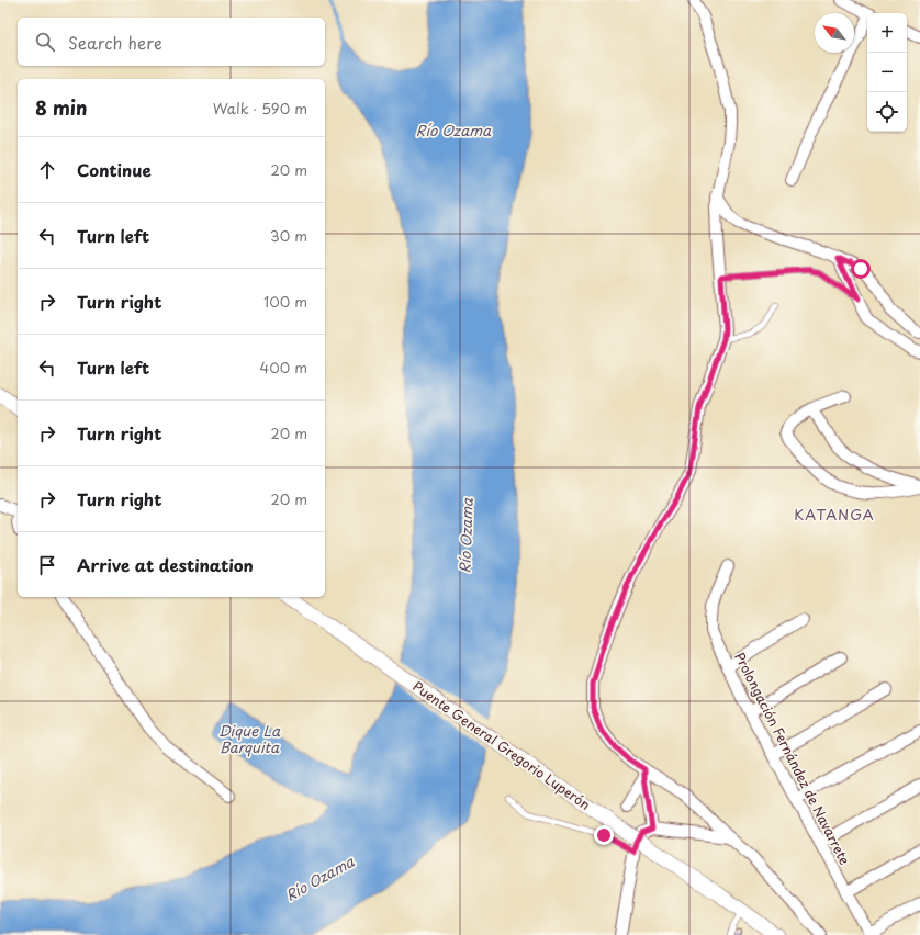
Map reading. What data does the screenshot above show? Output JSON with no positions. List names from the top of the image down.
{
  "streets": {
    "street": ["Puente General Gregorio Luperón", "Prolongación Fernández de Navarrete"]
  },
  "districts": ["KATANGA"],
  "water": ["Río Ozama", "Dique La Barquita"],
  "north": "top left",
  "page": {
    "map_buttons": ["+", "−"],
    "search": "Search here",
    "heading": ["8 min", "Walk · 590 m"],
    "list": [
      ["Continue", "20 m"],
      ["Turn left", "30 m"],
      ["Turn right", "100 m"],
      ["Turn left", "400 m"],
      ["Turn right", "20 m"],
      ["Turn right", "20 m"],
      "Arrive at destination"
    ]
  }
}
